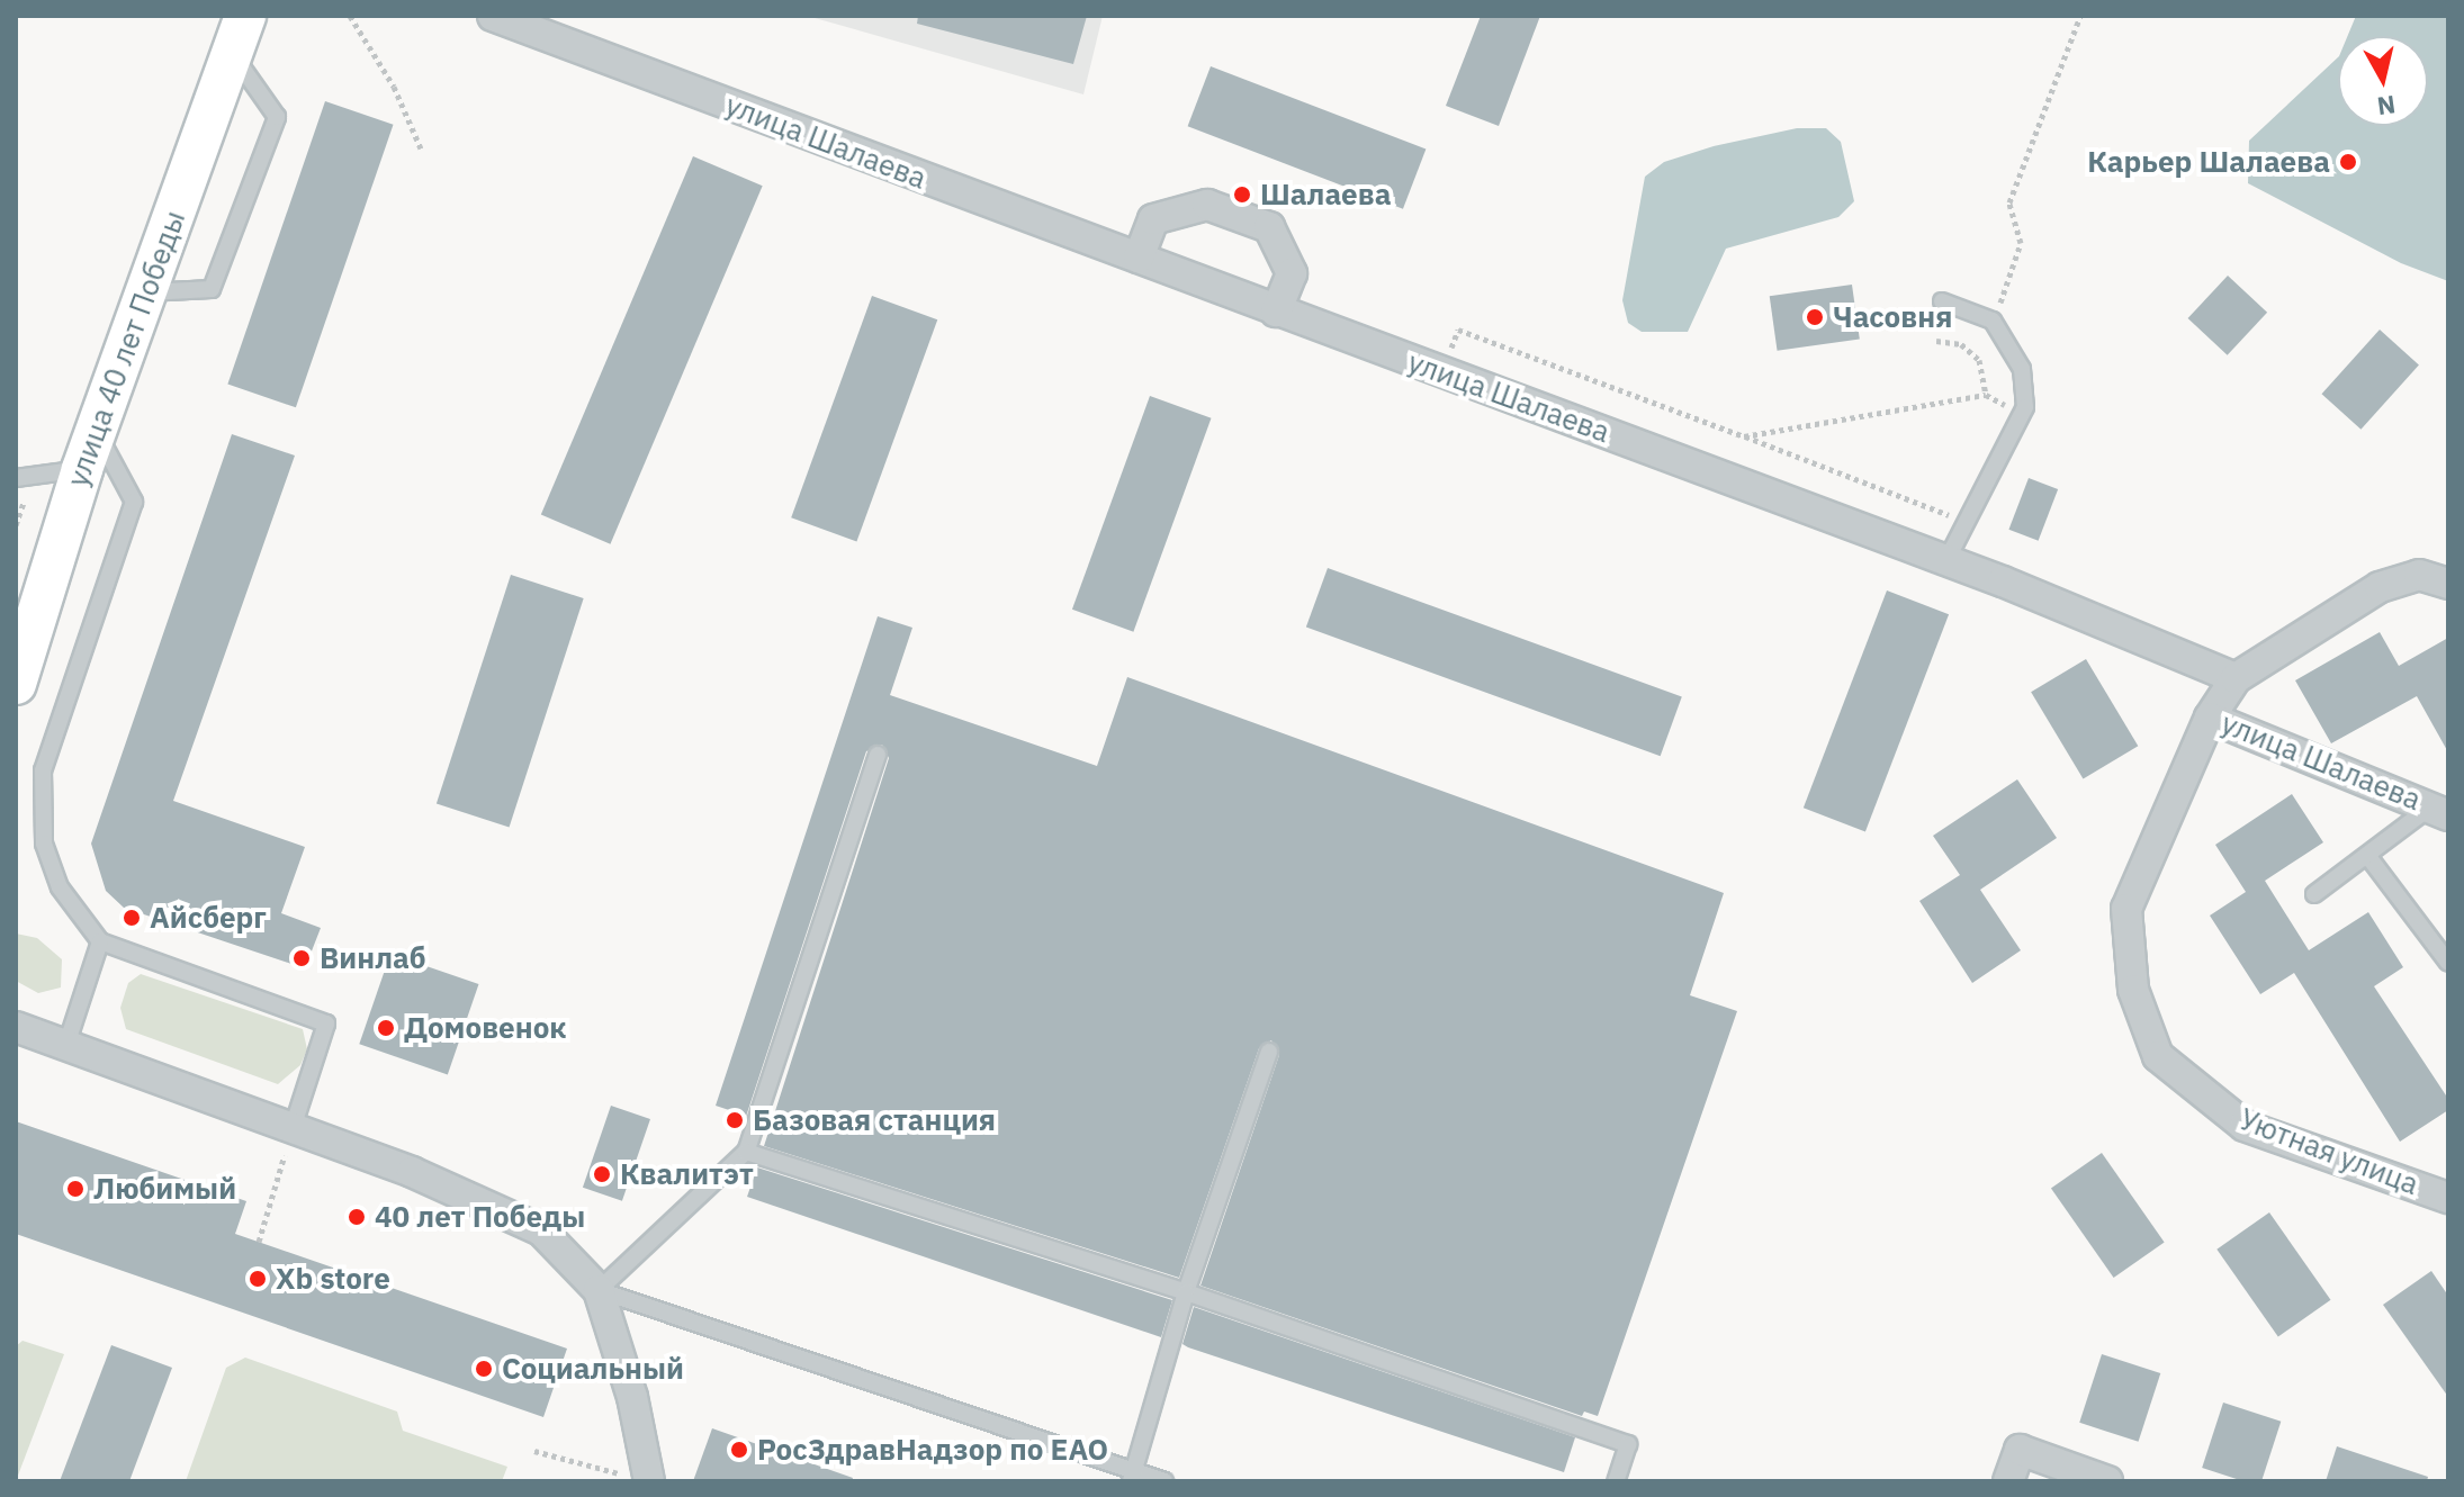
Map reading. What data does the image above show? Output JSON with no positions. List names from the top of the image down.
{
  "streets": {
    "main road": ["улица 40 лет Победы"],
    "street": ["улица Шалаева", "Уютная улица"]
  },
  "crossings": [
    ["улица Шалаева", "Уютная улица"]
  ],
  "places": [
    "Карьер Шалаева",
    "Шалаева",
    "Часовня",
    "Айсберг",
    "Винлаб",
    "Домовенок",
    "Базовая станция",
    "Квалитэт",
    "Любимый",
    "40 лет Победы",
    "Xb store",
    "Социальный",
    "РосЗдравНадзор по ЕАО"
  ],
  "north": "bottom"
}
